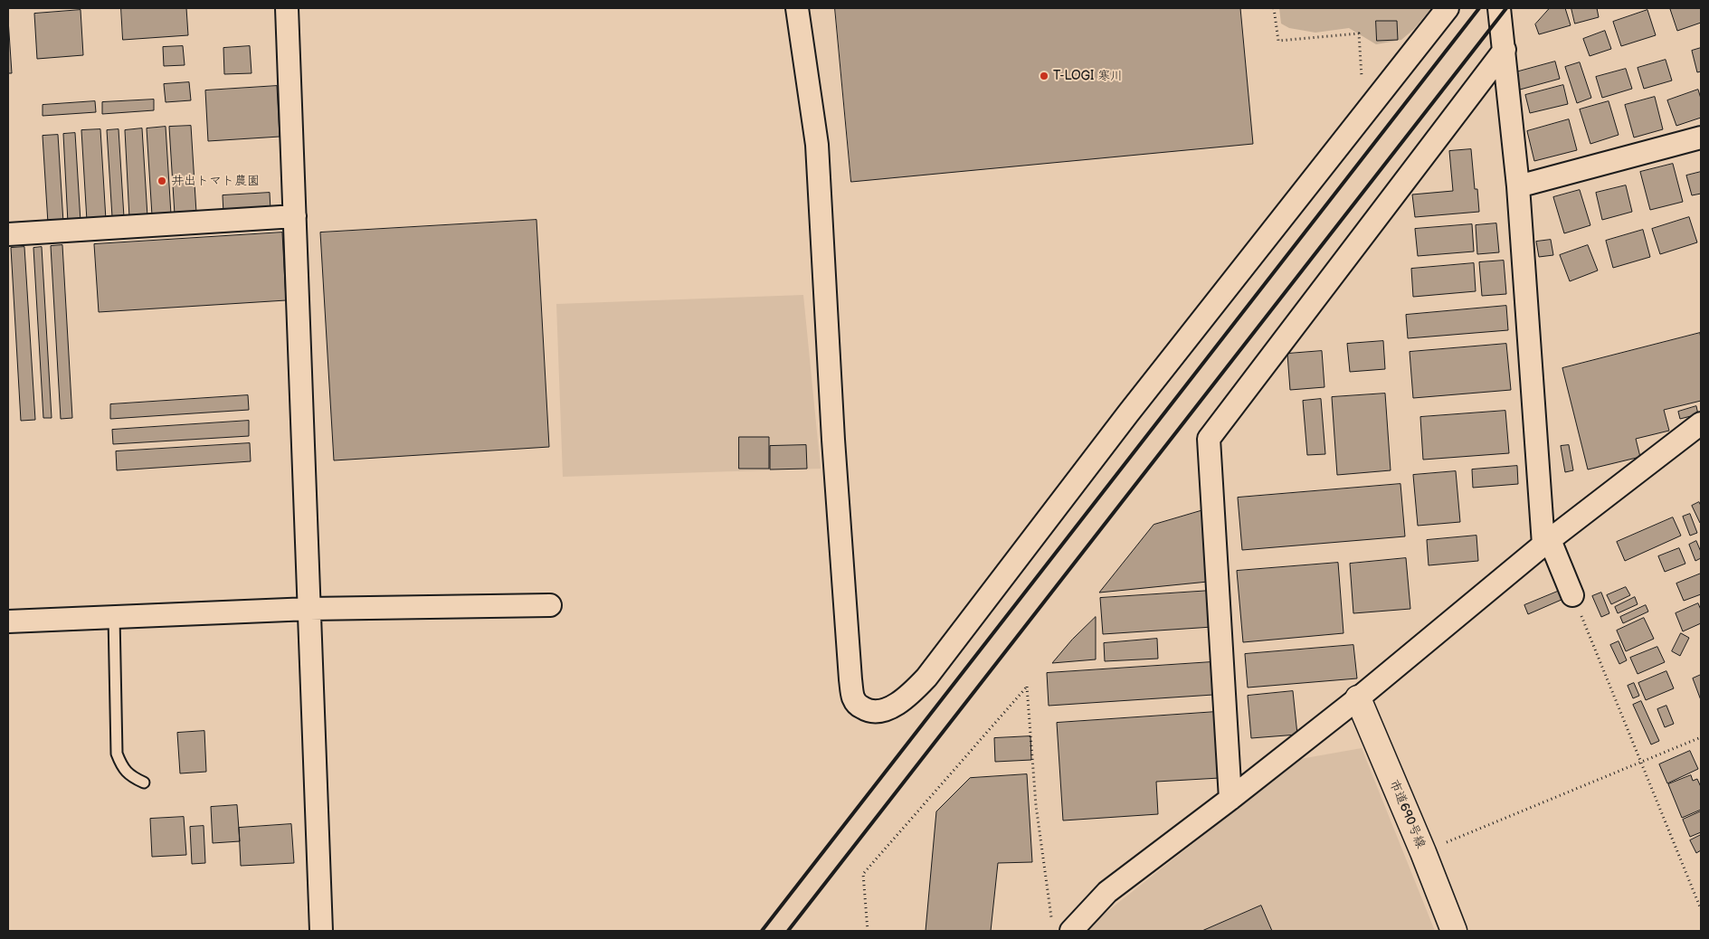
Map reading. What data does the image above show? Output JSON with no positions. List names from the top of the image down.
{
  "streets": {
    "street": ["市道690号線"]
  },
  "places": ["T-LOGI 寒川", "井出トマト農園"]
}
